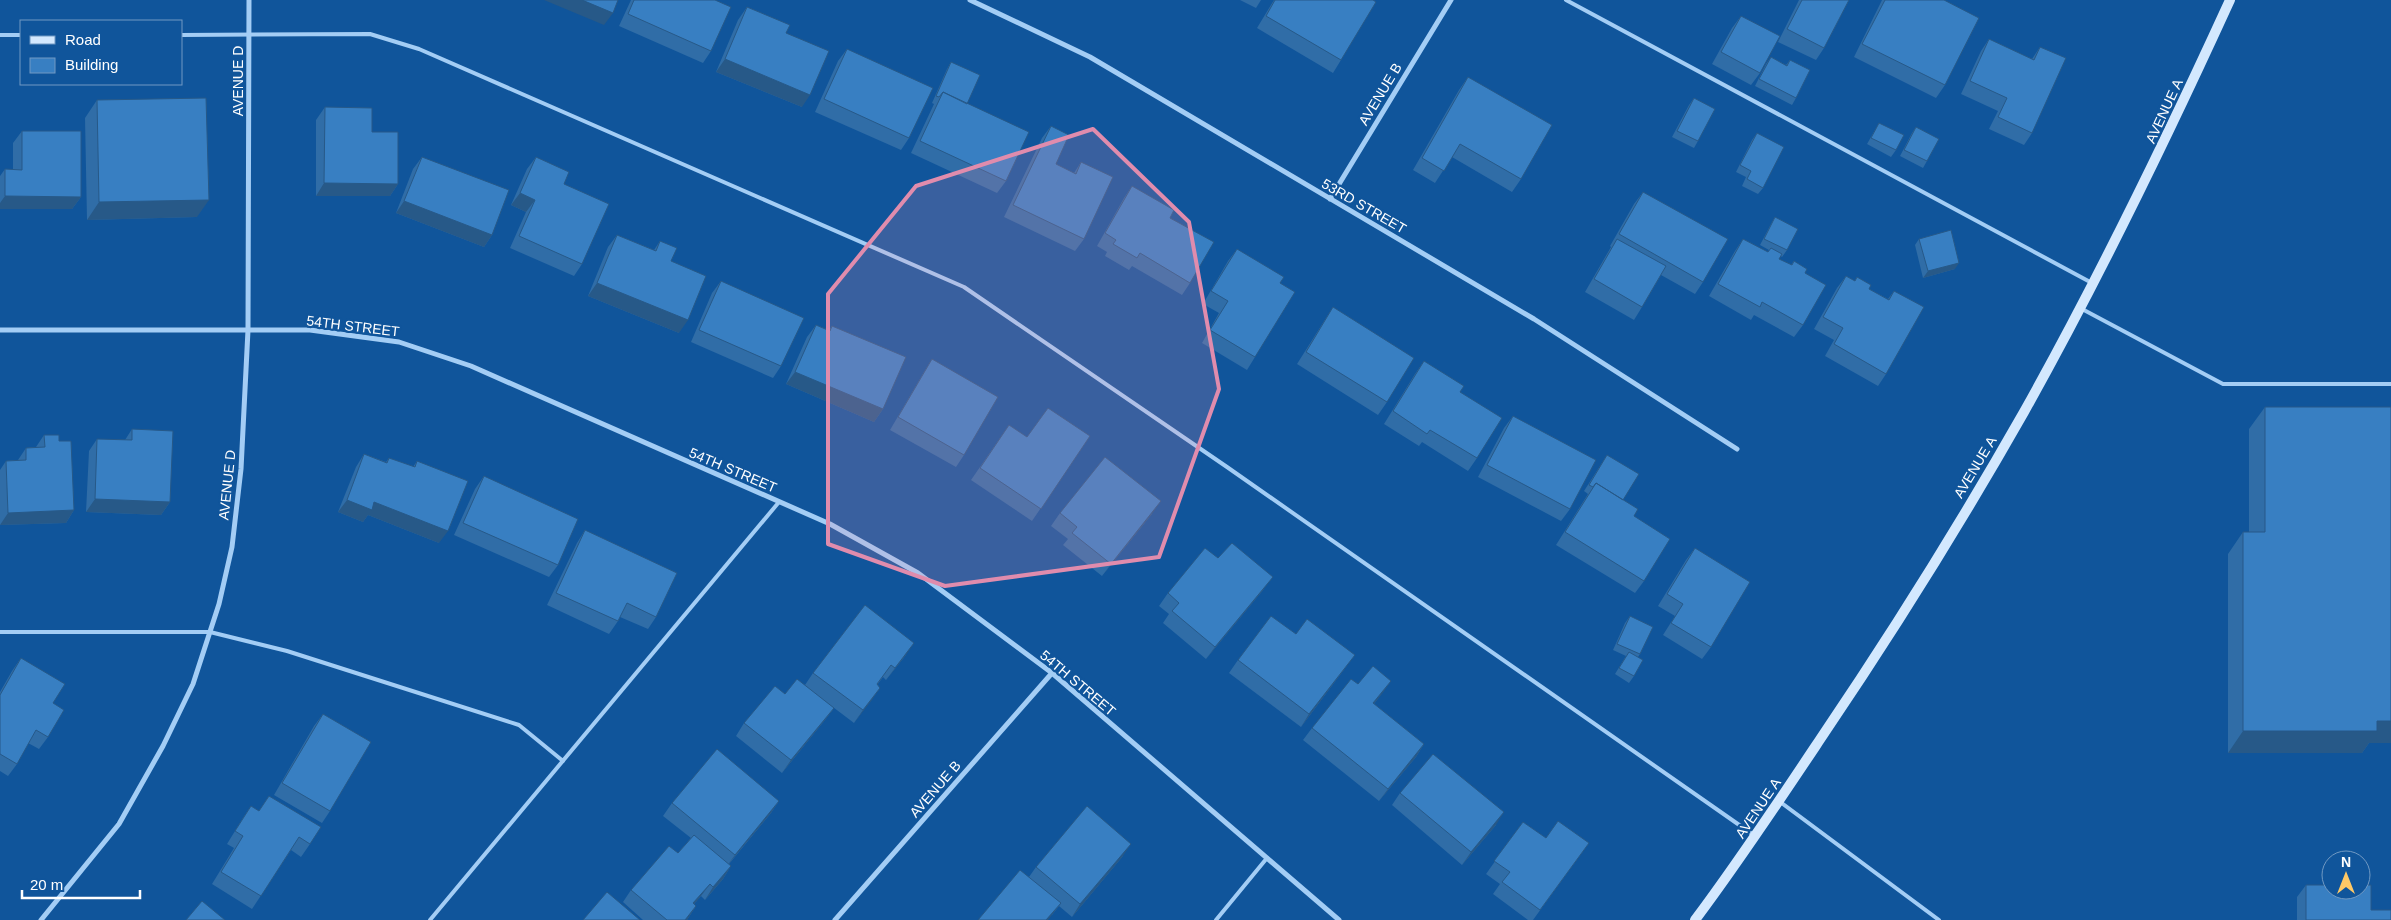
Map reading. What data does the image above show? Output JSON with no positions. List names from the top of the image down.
{
  "streets": {
    "main road": ["AVENUE A"],
    "street": [
      "AVENUE D",
      "AVENUE B",
      "53RD STREET",
      "54TH STREET"
    ]
  },
  "crossings": [
    ["AVENUE D", "54TH STREET"],
    ["AVENUE B", "53RD STREET"],
    ["AVENUE B", "54TH STREET"]
  ],
  "legend": ["Road", "Building"],
  "scale_bar": "20 m",
  "north": "top"
}
